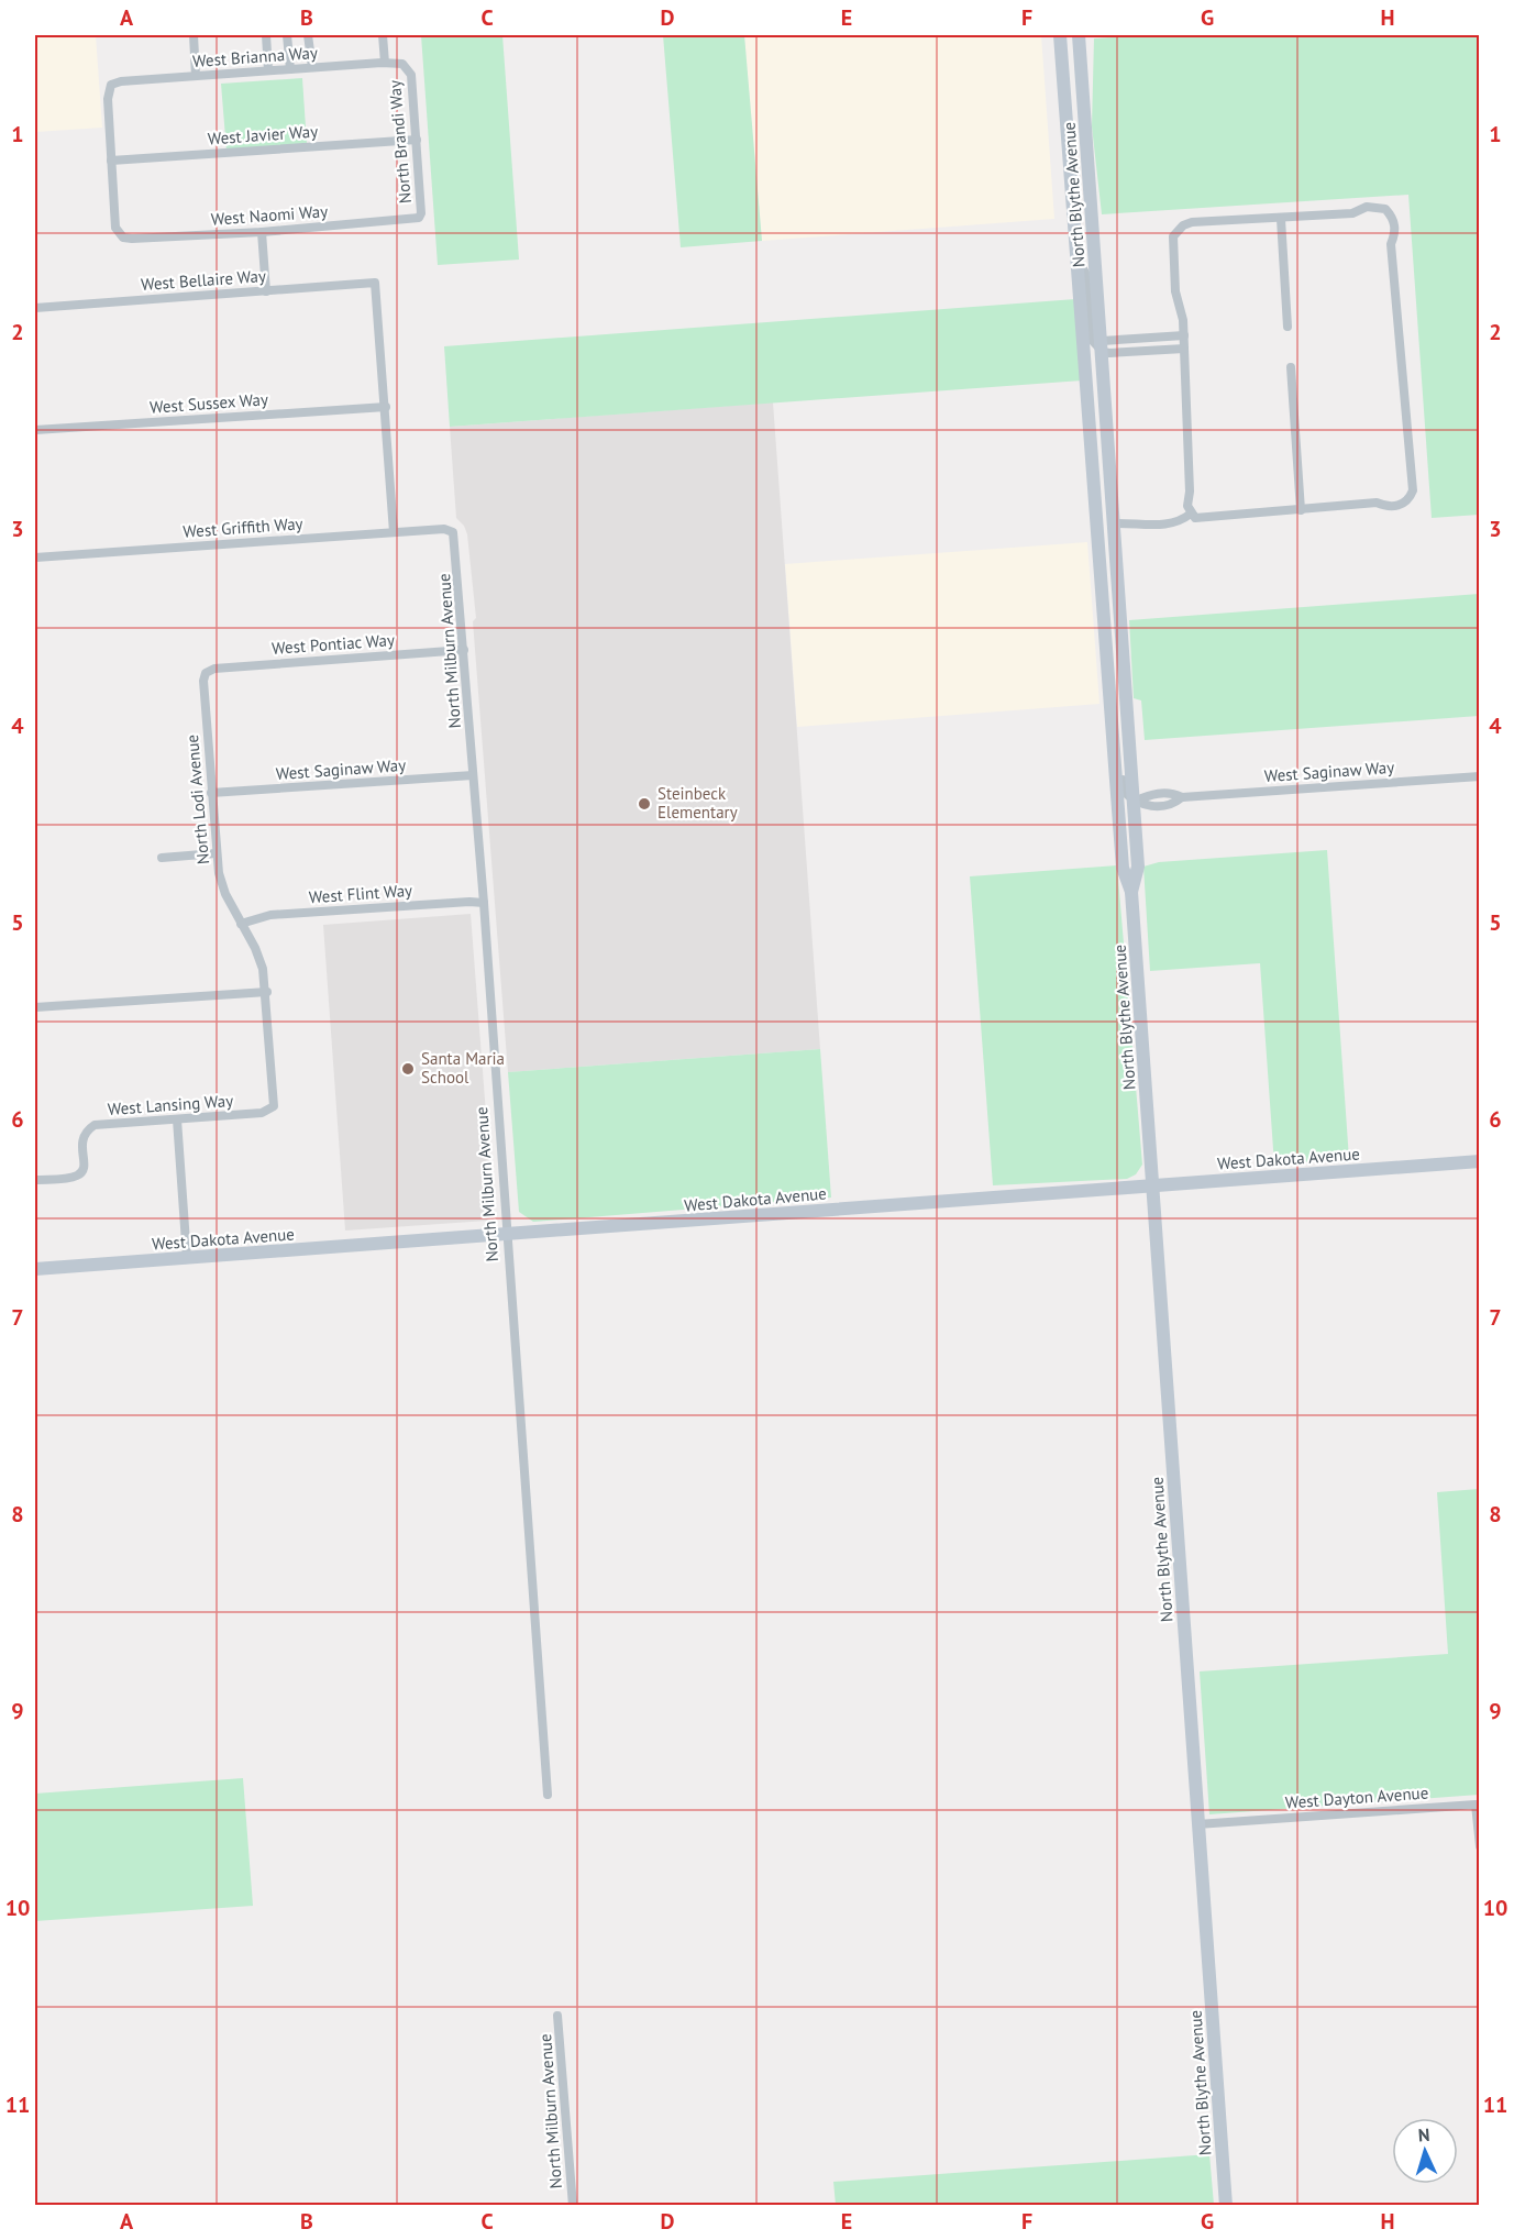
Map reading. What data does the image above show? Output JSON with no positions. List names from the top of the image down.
{
  "streets": {
    "street": [
      "West Brianna Way",
      "West Javier Way",
      "North Brandi Way",
      "North Blythe Avenue",
      "West Naomi Way",
      "West Bellaire Way",
      "West Sussex Way",
      "West Griffith Way",
      "West Pontiac Way",
      "North Milburn Avenue",
      "West Saginaw Way",
      "North Lodi Avenue",
      "West Flint Way",
      "West Lansing Way",
      "West Dakota Avenue",
      "West Dayton Avenue"
    ]
  },
  "crossings": [
    ["West Brianna Way", "West Javier Way"],
    ["West Brianna Way", "North Brandi Way"],
    ["West Brianna Way", "West Naomi Way"],
    ["West Javier Way", "North Brandi Way"],
    ["West Javier Way", "West Naomi Way"],
    ["North Brandi Way", "West Naomi Way"],
    ["North Blythe Avenue", "West Saginaw Way"],
    ["North Blythe Avenue", "West Dakota Avenue"],
    ["North Blythe Avenue", "West Dayton Avenue"],
    ["West Bellaire Way", "West Sussex Way"],
    ["West Griffith Way", "North Milburn Avenue"],
    ["West Pontiac Way", "North Milburn Avenue"],
    ["West Pontiac Way", "North Lodi Avenue"],
    ["North Milburn Avenue", "West Saginaw Way"],
    ["North Milburn Avenue", "West Flint Way"],
    ["North Milburn Avenue", "West Dakota Avenue"],
    ["West Saginaw Way", "North Lodi Avenue"],
    ["North Lodi Avenue", "West Flint Way"],
    ["North Lodi Avenue", "West Lansing Way"]
  ],
  "places": ["Steinbeck Elementary", "Santa Maria School"],
  "north": "top",
  "grid": {
    "columns": [
      "A",
      "B",
      "C",
      "D",
      "E",
      "F",
      "G",
      "H"
    ],
    "rows": [
      "1",
      "2",
      "3",
      "4",
      "5",
      "6",
      "7",
      "8",
      "9",
      "10",
      "11"
    ]
  }
}
